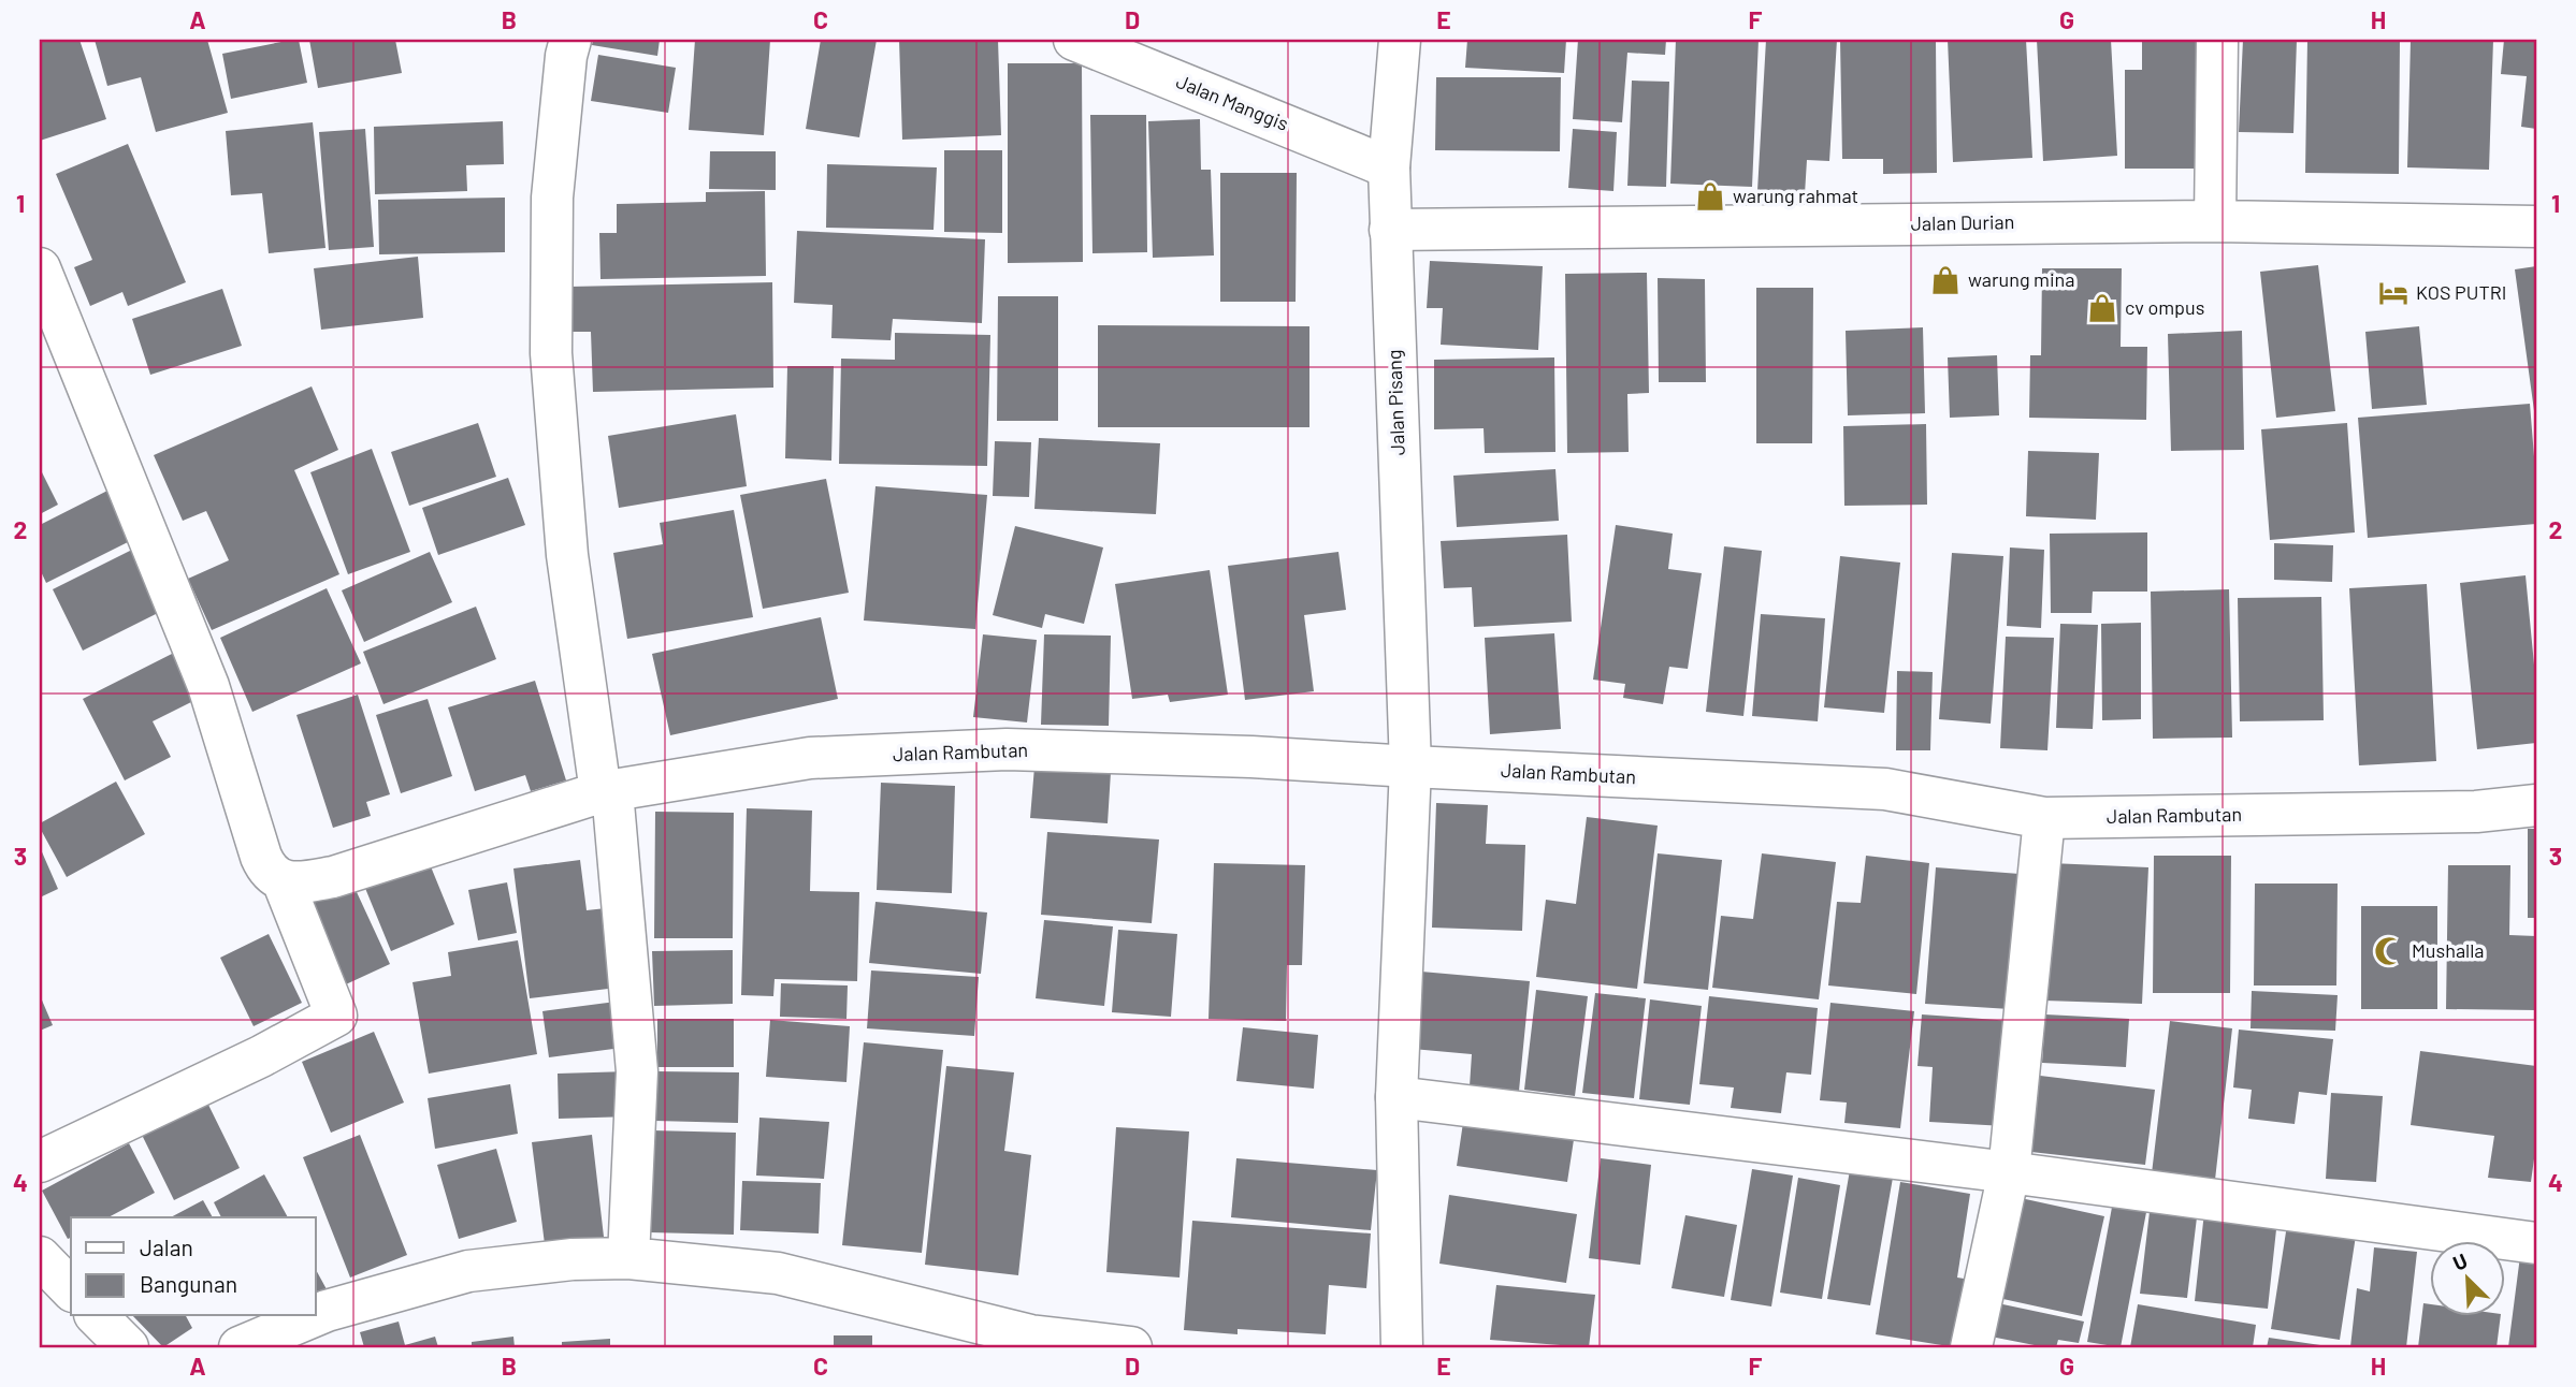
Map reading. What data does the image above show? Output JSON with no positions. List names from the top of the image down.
{
  "streets": {
    "street": [
      "Jalan Manggis",
      "Jalan Durian",
      "Jalan Pisang",
      "Jalan Rambutan"
    ]
  },
  "crossings": [
    ["Jalan Manggis", "Jalan Pisang"],
    ["Jalan Durian", "Jalan Pisang"],
    ["Jalan Pisang", "Jalan Rambutan"]
  ],
  "places": {
    "shop": ["warung rahmat", "warung mina", "cv ompus"],
    "hotel": ["KOS PUTRI"],
    "mosque": ["Mushalla"]
  },
  "legend": ["Jalan", "Bangunan"],
  "north": "top left",
  "grid": {
    "columns": [
      "A",
      "B",
      "C",
      "D",
      "E",
      "F",
      "G",
      "H"
    ],
    "rows": [
      "1",
      "2",
      "3",
      "4"
    ]
  }
}
